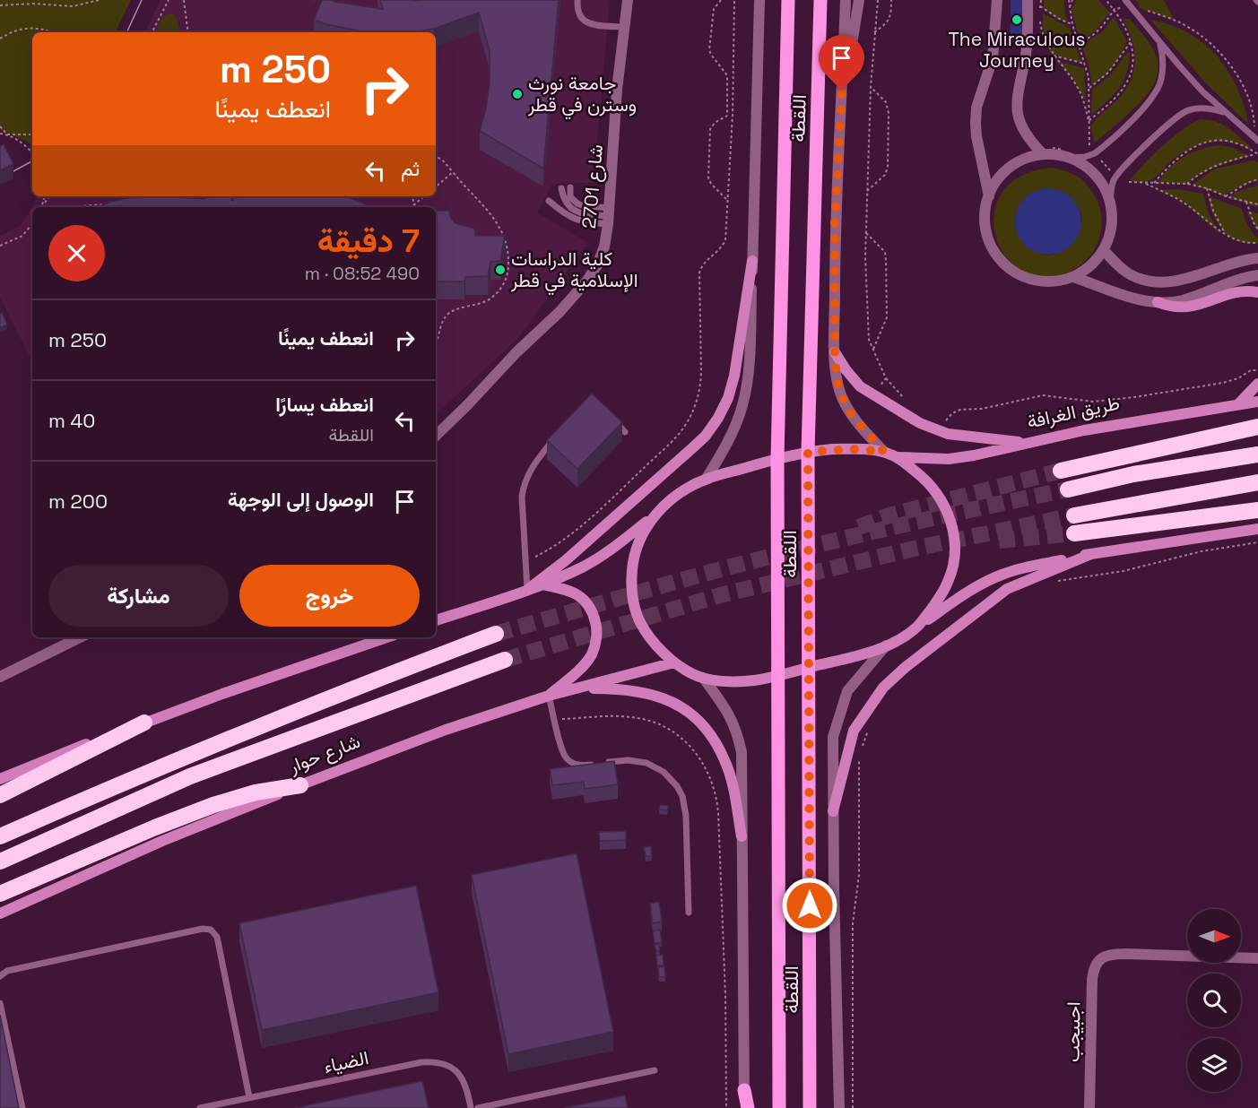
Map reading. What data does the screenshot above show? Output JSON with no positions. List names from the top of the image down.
{
  "streets": {
    "highway": ["شارع حوار"],
    "main road": ["اللقطة", "طريق الغرافة"],
    "street": ["شارع 2701", "اجبيجب"],
    "lane": ["الضياء"]
  },
  "places": ["The Miraculous Journey", "جامعة نورث وسترن في قطر", "كلية الدراسات الإسلامية في قطر"],
  "north": "right",
  "page": {
    "turn": ["250 m", "انعطف يمينًا"],
    "then": "ثم",
    "heading": ["7 دقيقة", "490 m · 08:52"],
    "list": [
      {
        "name": "انعطف يمينًا",
        "value": "250 m"
      },
      {
        "name": "انعطف يسارًا",
        "note": "اللقطة",
        "value": "40 m"
      },
      {
        "name": "الوصول إلى الوجهة",
        "value": "200 m"
      }
    ],
    "buttons": ["خروج", "مشاركة"]
  }
}
